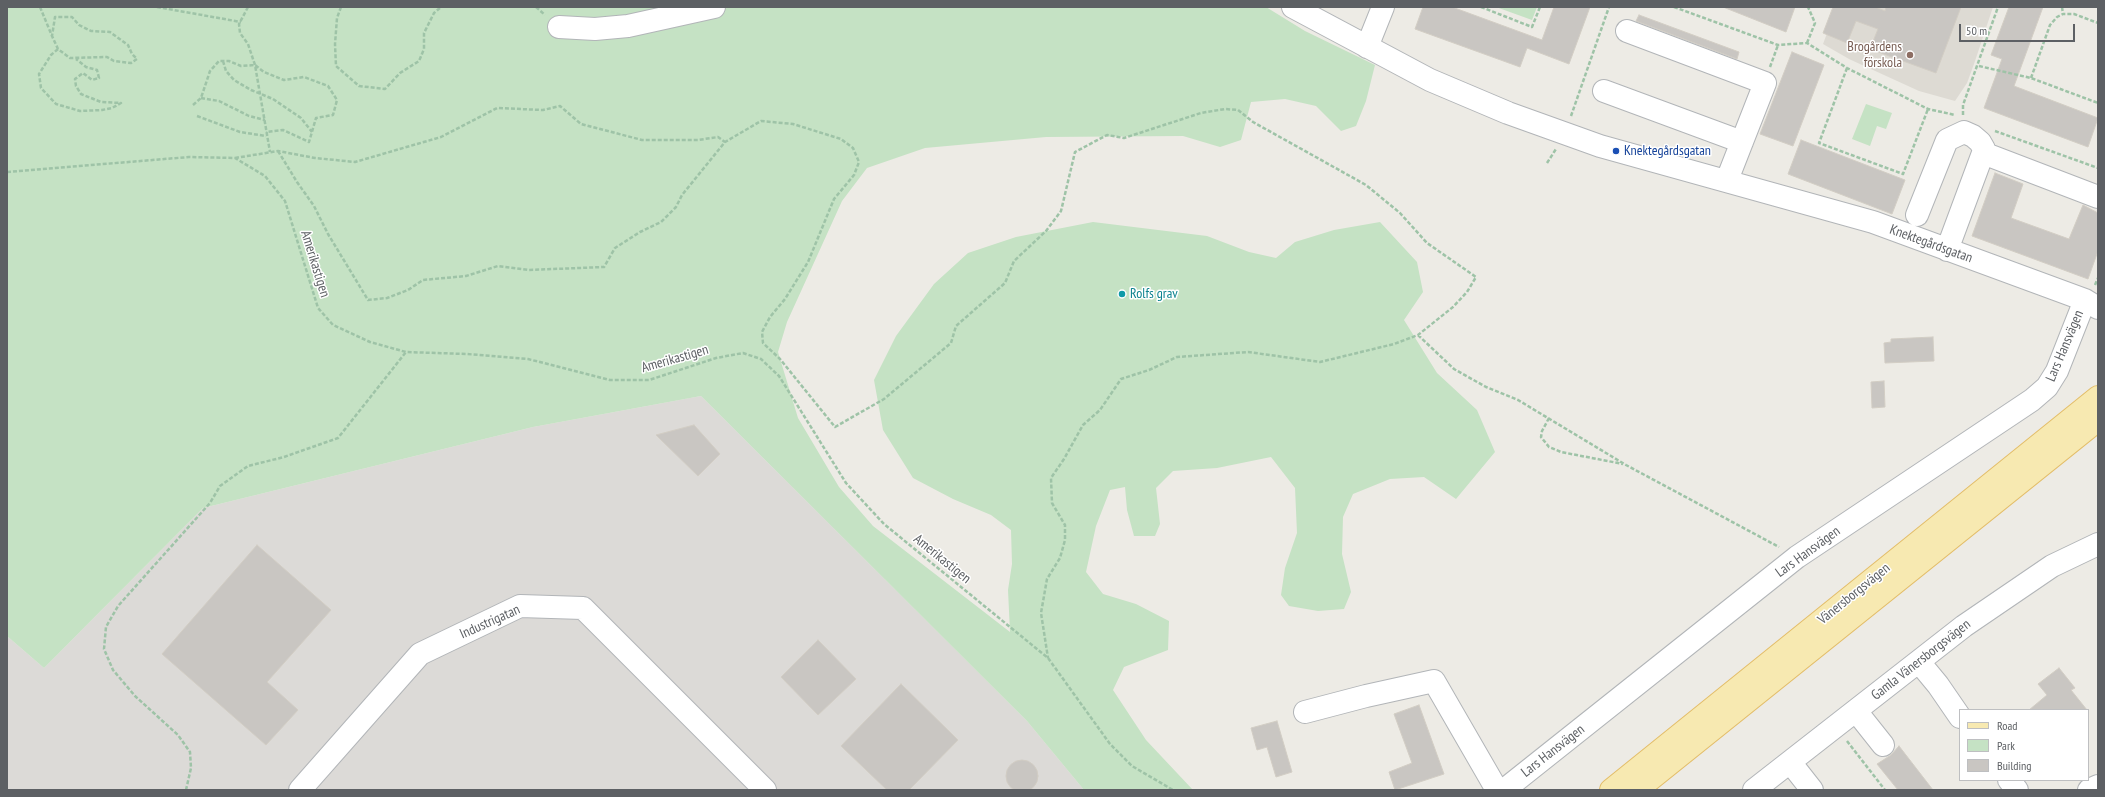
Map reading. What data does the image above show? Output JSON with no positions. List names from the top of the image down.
{
  "streets": {
    "main road": ["Vänersborgsvägen"],
    "street": [
      "Knektegårdsgatan",
      "Lars Hansvägen",
      "Industrigatan",
      "Gamla Vänersborgsvägen"
    ],
    "path": ["Amerikastigen"]
  },
  "crossings": [
    ["Knektegårdsgatan", "Lars Hansvägen"]
  ],
  "places": ["Brogårdens förskola", "Knektegårdsgatan", "Rolfs grav"],
  "legend": ["Road", "Park", "Building"],
  "scale_bar": "50 m"
}
